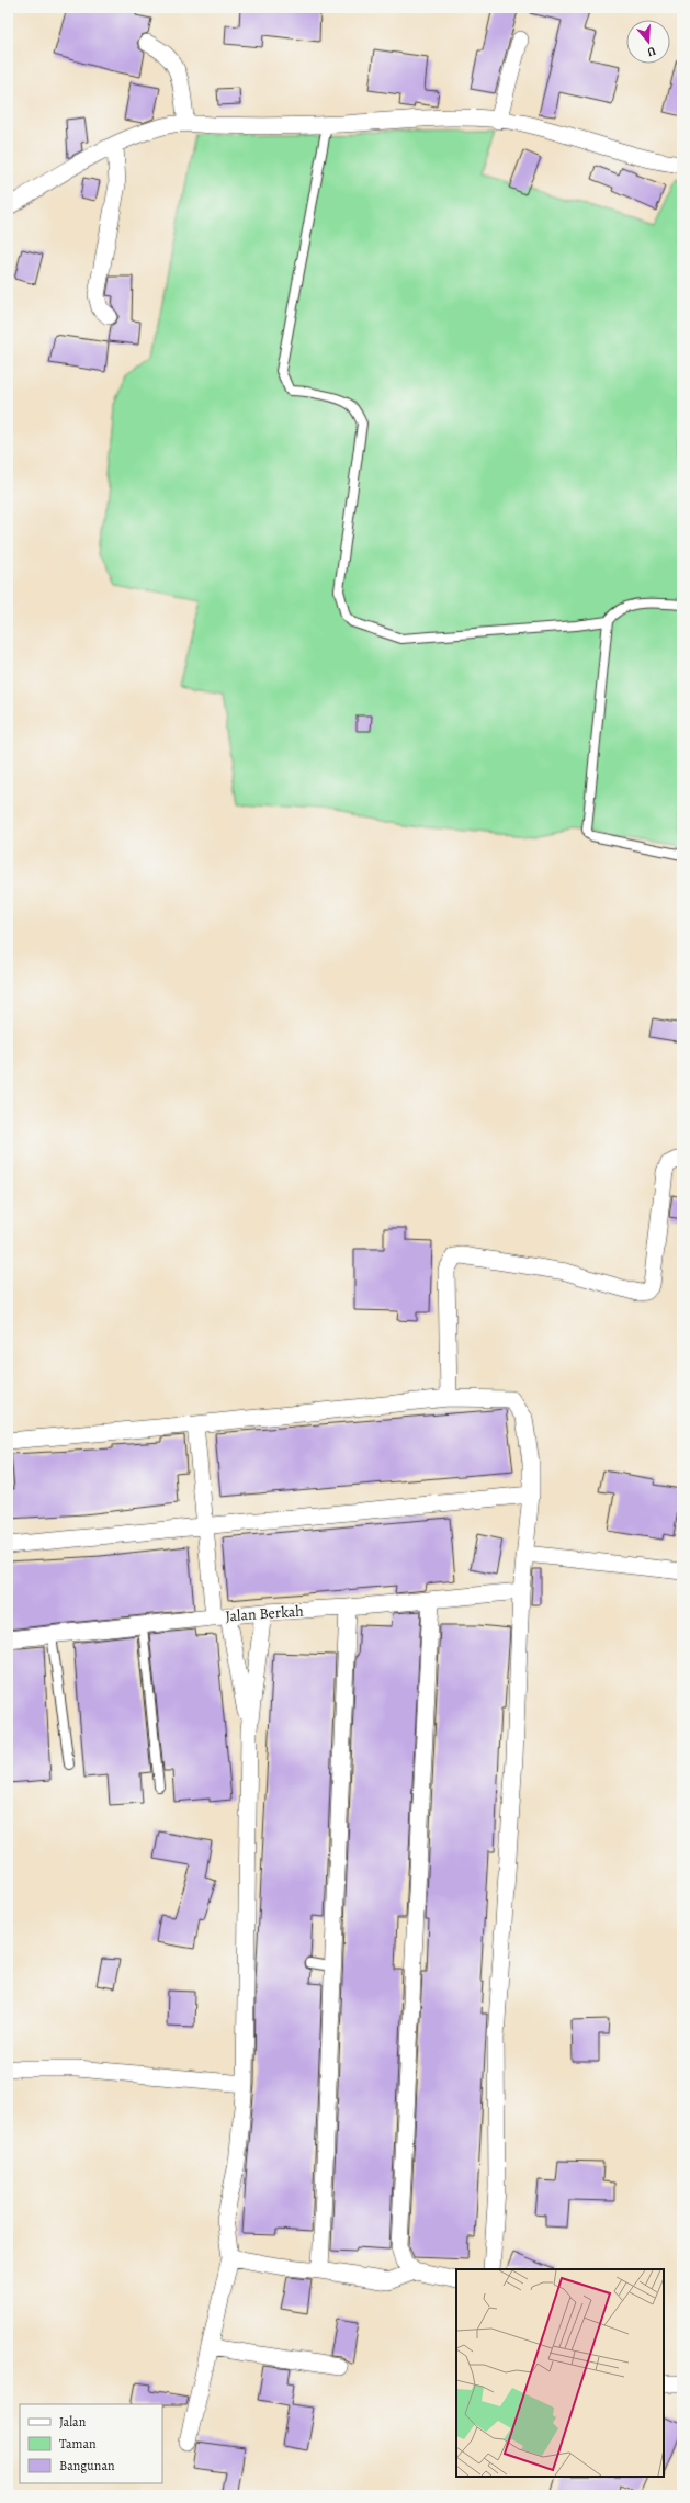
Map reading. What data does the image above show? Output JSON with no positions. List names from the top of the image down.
{
  "streets": {
    "street": ["Jalan Berkah"]
  },
  "legend": ["Jalan", "Taman", "Bangunan"],
  "north": "bottom"
}
